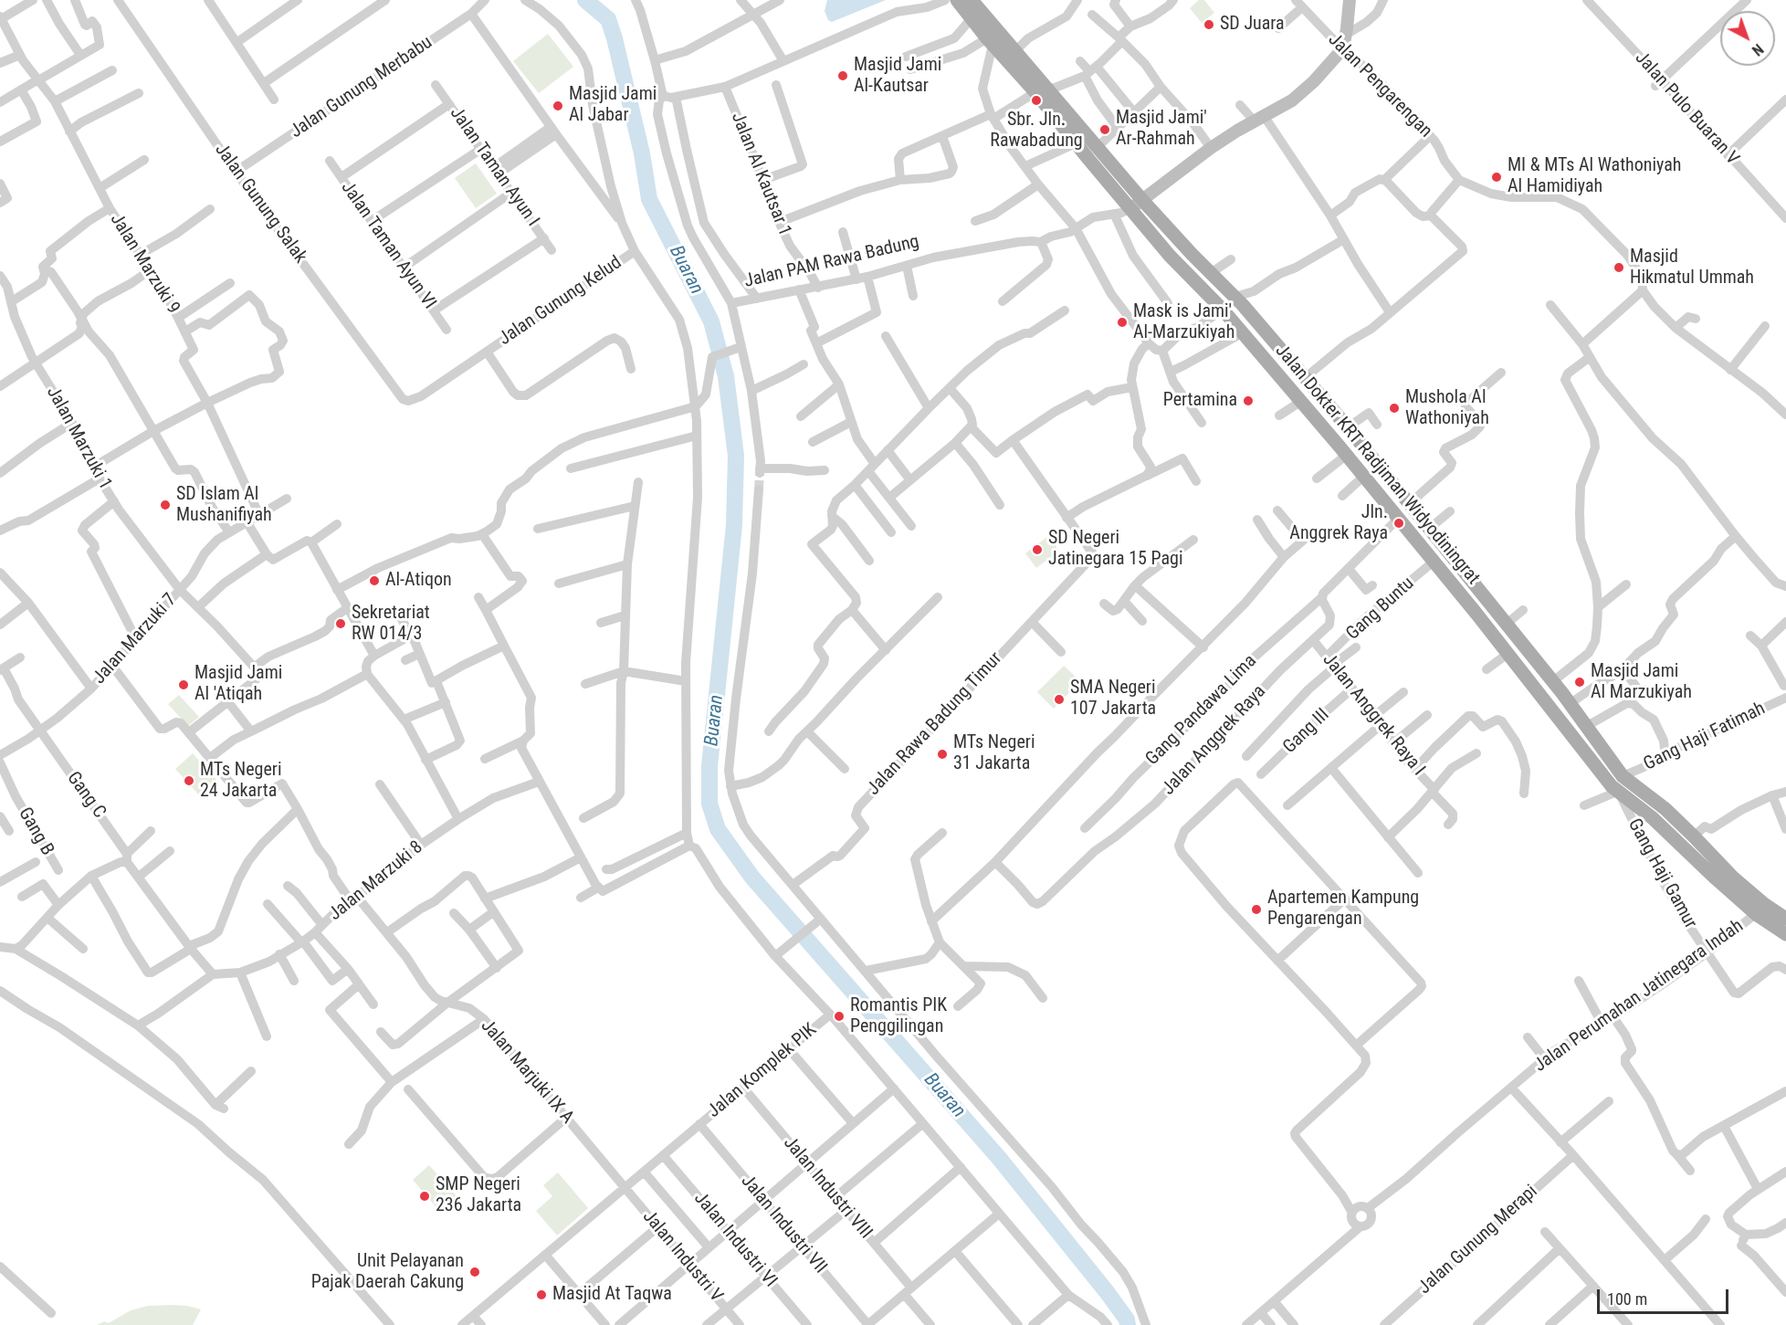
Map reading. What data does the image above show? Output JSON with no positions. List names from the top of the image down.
{
  "streets": {
    "main road": ["Jalan Dokter KRT Radjiman Widyodiningrat"],
    "street": [
      "Jalan Pengarengan",
      "Jalan Gunung Merbabu",
      "Jalan Pulo Buaran V",
      "Jalan Taman Ayun I",
      "Jalan Al Kautsar 1",
      "Jalan Gunung Salak",
      "Jalan Taman Ayun VI",
      "Jalan PAM Rawa Badung",
      "Jalan Marzuki 9",
      "Jalan Gunung Kelud",
      "Jalan Marzuki 1",
      "Gang Buntu",
      "Jalan Marzuki 7",
      "Gang Pandawa Lima",
      "Jalan Anggrek Raya I",
      "Jalan Rawa Badung Timur",
      "Gang III",
      "Gang Haji Fatimah",
      "Jalan Anggrek Raya",
      "Gang C",
      "Gang B",
      "Gang Haji Gamur",
      "Jalan Marzuki 8",
      "Jalan Perumahan Jatinegara Indah",
      "Jalan Komplek PIK",
      "Jalan Marjuki IX A",
      "Jalan Industri VIII",
      "Jalan Industri VII",
      "Jalan Industri VI",
      "Jalan Gunung Merapi",
      "Jalan Industri V"
    ]
  },
  "crossings": [
    ["Jalan Pengarengan", "Jalan PAM Rawa Badung"],
    ["Jalan Gunung Merbabu", "Jalan Gunung Salak"],
    ["Jalan Al Kautsar 1", "Jalan PAM Rawa Badung"],
    ["Jalan Gunung Salak", "Jalan Gunung Kelud"],
    ["Jalan PAM Rawa Badung", "Jalan Dokter KRT Radjiman Widyodiningrat"],
    ["Jalan Marzuki 9", "Jalan Marzuki 7"],
    ["Jalan Marzuki 1", "Jalan Marzuki 7"],
    ["Jalan Dokter KRT Radjiman Widyodiningrat", "Gang Buntu"],
    ["Jalan Dokter KRT Radjiman Widyodiningrat", "Gang Haji Fatimah"],
    ["Jalan Dokter KRT Radjiman Widyodiningrat", "Gang Haji Gamur"],
    ["Jalan Dokter KRT Radjiman Widyodiningrat", "Jalan Perumahan Jatinegara Indah"],
    ["Gang Buntu", "Jalan Anggrek Raya I"],
    ["Jalan Marzuki 7", "Gang C"],
    ["Gang Pandawa Lima", "Jalan Anggrek Raya"],
    ["Jalan Anggrek Raya I", "Gang III"],
    ["Jalan Anggrek Raya I", "Jalan Anggrek Raya"],
    ["Gang Haji Gamur", "Jalan Perumahan Jatinegara Indah"],
    ["Jalan Marzuki 8", "Jalan Marjuki IX A"],
    ["Jalan Komplek PIK", "Jalan Marjuki IX A"],
    ["Jalan Komplek PIK", "Jalan Industri VIII"],
    ["Jalan Komplek PIK", "Jalan Industri VII"],
    ["Jalan Komplek PIK", "Jalan Industri VI"],
    ["Jalan Komplek PIK", "Jalan Industri V"],
    ["Jalan Marjuki IX A", "Jalan Industri V"]
  ],
  "water": ["Buaran"],
  "places": [
    "SD Juara",
    "Masjid Jami Al-Kautsar",
    "Sbr. Jln. Rawabadung",
    "Masjid Jami Al Jabar",
    "Masjid Jami' Ar-Rahmah",
    "MI & MTs Al Wathoniyah Al Hamidiyah",
    "Masjid Hikmatul Ummah",
    "Mask is Jami' Al-Marzukiyah",
    "Pertamina",
    "Mushola Al Wathoniyah",
    "SD Islam Al Mushanifiyah",
    "Jln. Anggrek Raya",
    "SD Negeri Jatinegara 15 Pagi",
    "Al-Atiqon",
    "Sekretariat RW 014/3",
    "Masjid Jami Al Marzukiyah",
    "Masjid Jami Al 'Atiqah",
    "SMA Negeri 107 Jakarta",
    "MTs Negeri 31 Jakarta",
    "MTs Negeri 24 Jakarta",
    "Apartemen Kampung Pengarengan",
    "Romantis PIK Penggilingan",
    "SMP Negeri 236 Jakarta",
    "Unit Pelayanan Pajak Daerah Cakung",
    "Masjid At Taqwa"
  ],
  "scale_bar": "100 m",
  "north": "bottom right"
}
